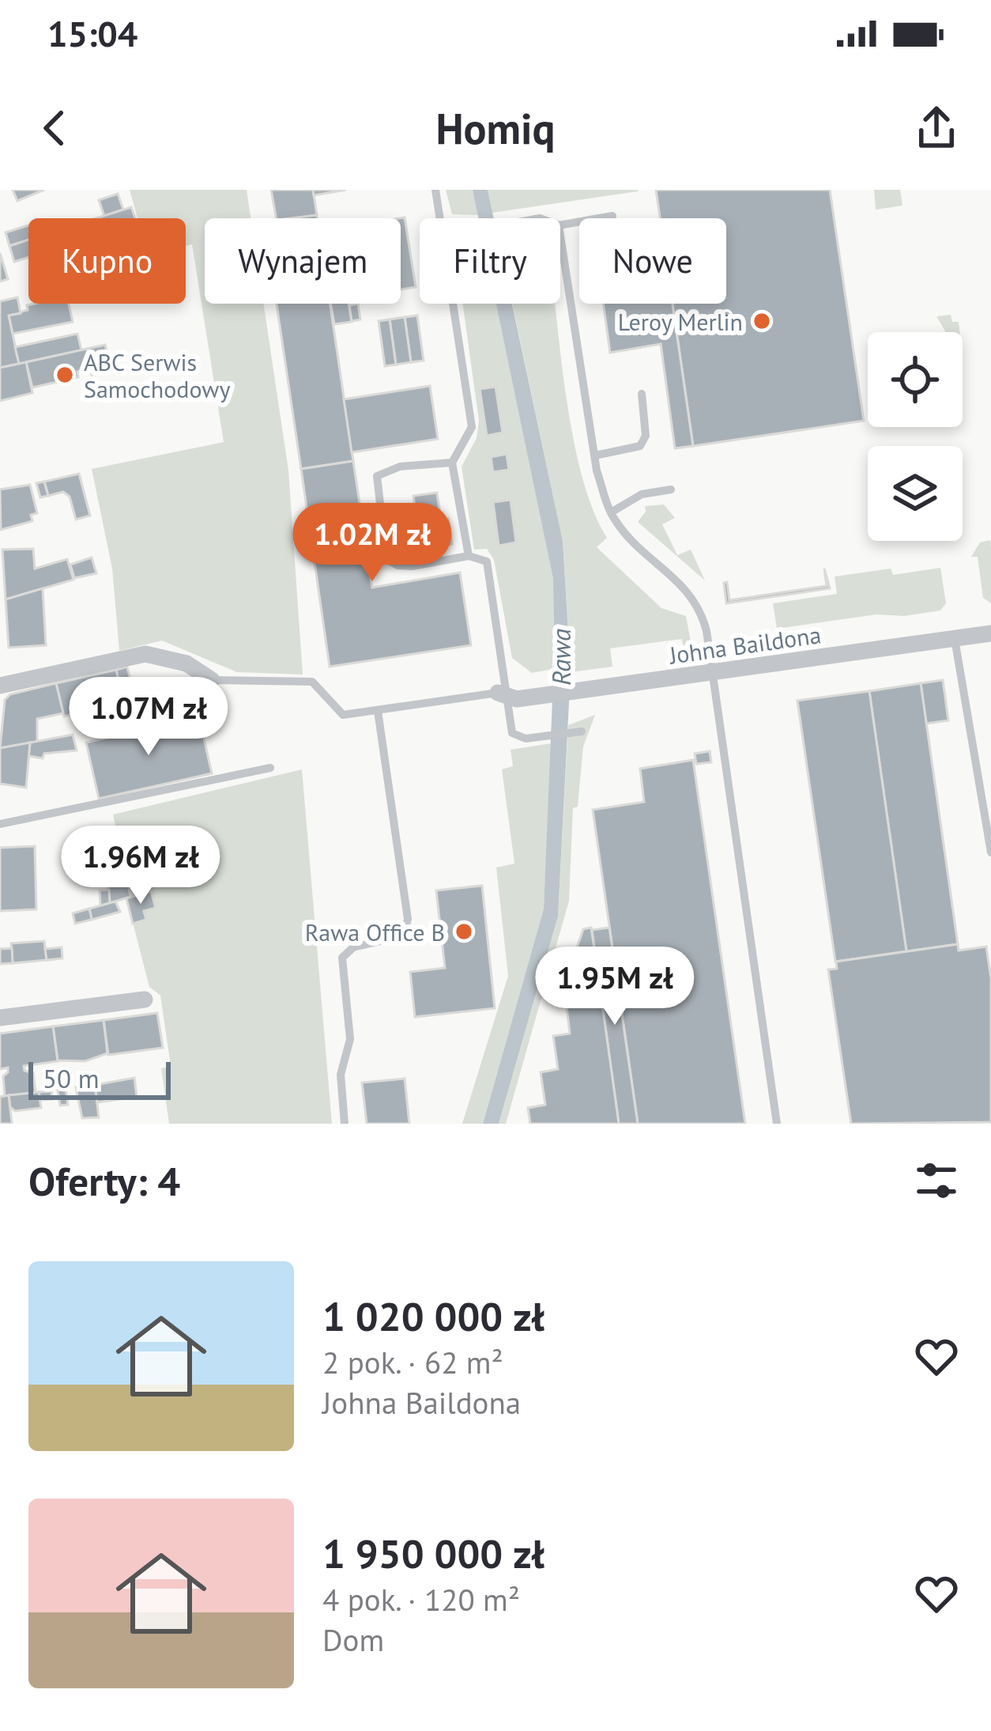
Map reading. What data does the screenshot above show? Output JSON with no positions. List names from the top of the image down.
{
  "streets": {
    "street": ["Johna Baildona"]
  },
  "water": ["Rawa"],
  "places": ["Leroy Merlin", "ABC Serwis Samochodowy", "Rawa Office B"],
  "scale_bar": "50 m",
  "page": {
    "status": "15:04",
    "header": "Homiq",
    "chip": [
      "Kupno",
      "Wynajem",
      "Filtry",
      "Nowe"
    ],
    "price": [
      "1.02M zł",
      "1.07M zł",
      "1.96M zł",
      "1.95M zł"
    ],
    "scale": "50 m",
    "heading": "Oferty: 4",
    "list": [
      {
        "name": "1 020 000 zł",
        "note": "2 pok. · 62 m² · Johna Baildona"
      },
      {
        "name": "1 950 000 zł",
        "note": "4 pok. · 120 m² · Dom"
      }
    ]
  }
}
